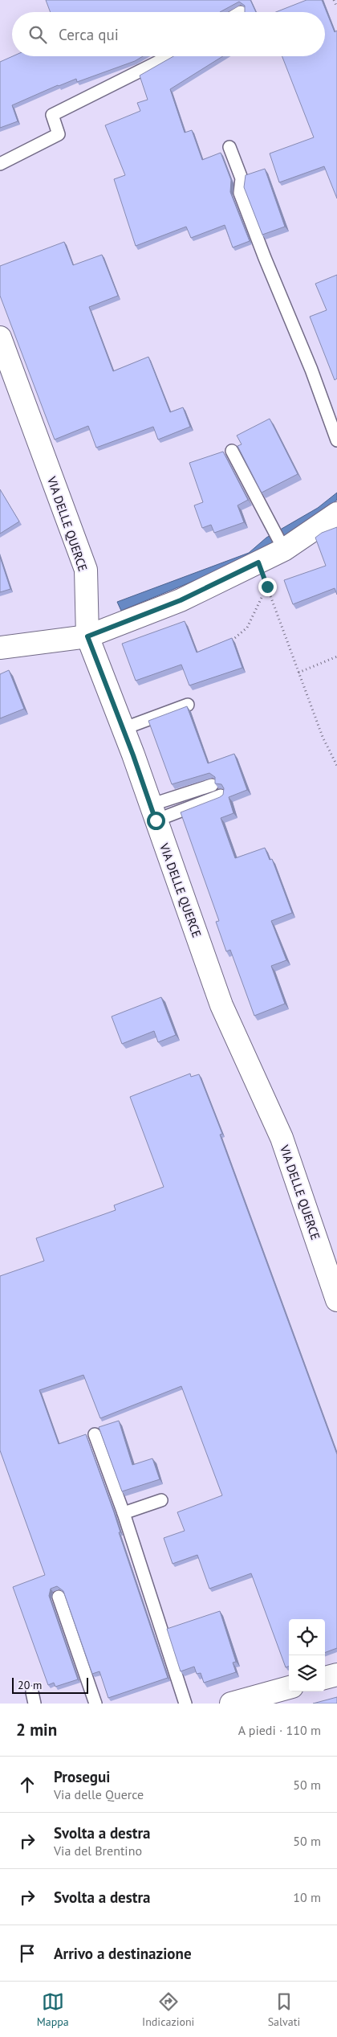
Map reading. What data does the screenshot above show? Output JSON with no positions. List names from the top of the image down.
{
  "streets": {
    "street": ["VIA DELLE QUERCE"]
  },
  "scale_bar": "20 m",
  "page": {
    "search": "Cerca qui",
    "scale": "20 m",
    "heading": ["2 min", "A piedi · 110 m"],
    "list": [
      ["Prosegui", "Via delle Querce", "50 m"],
      ["Svolta a destra", "Via del Brentino", "50 m"],
      ["Svolta a destra", "10 m"],
      "Arrivo a destinazione"
    ],
    "nav": ["Mappa", "Indicazioni", "Salvati"]
  }
}
